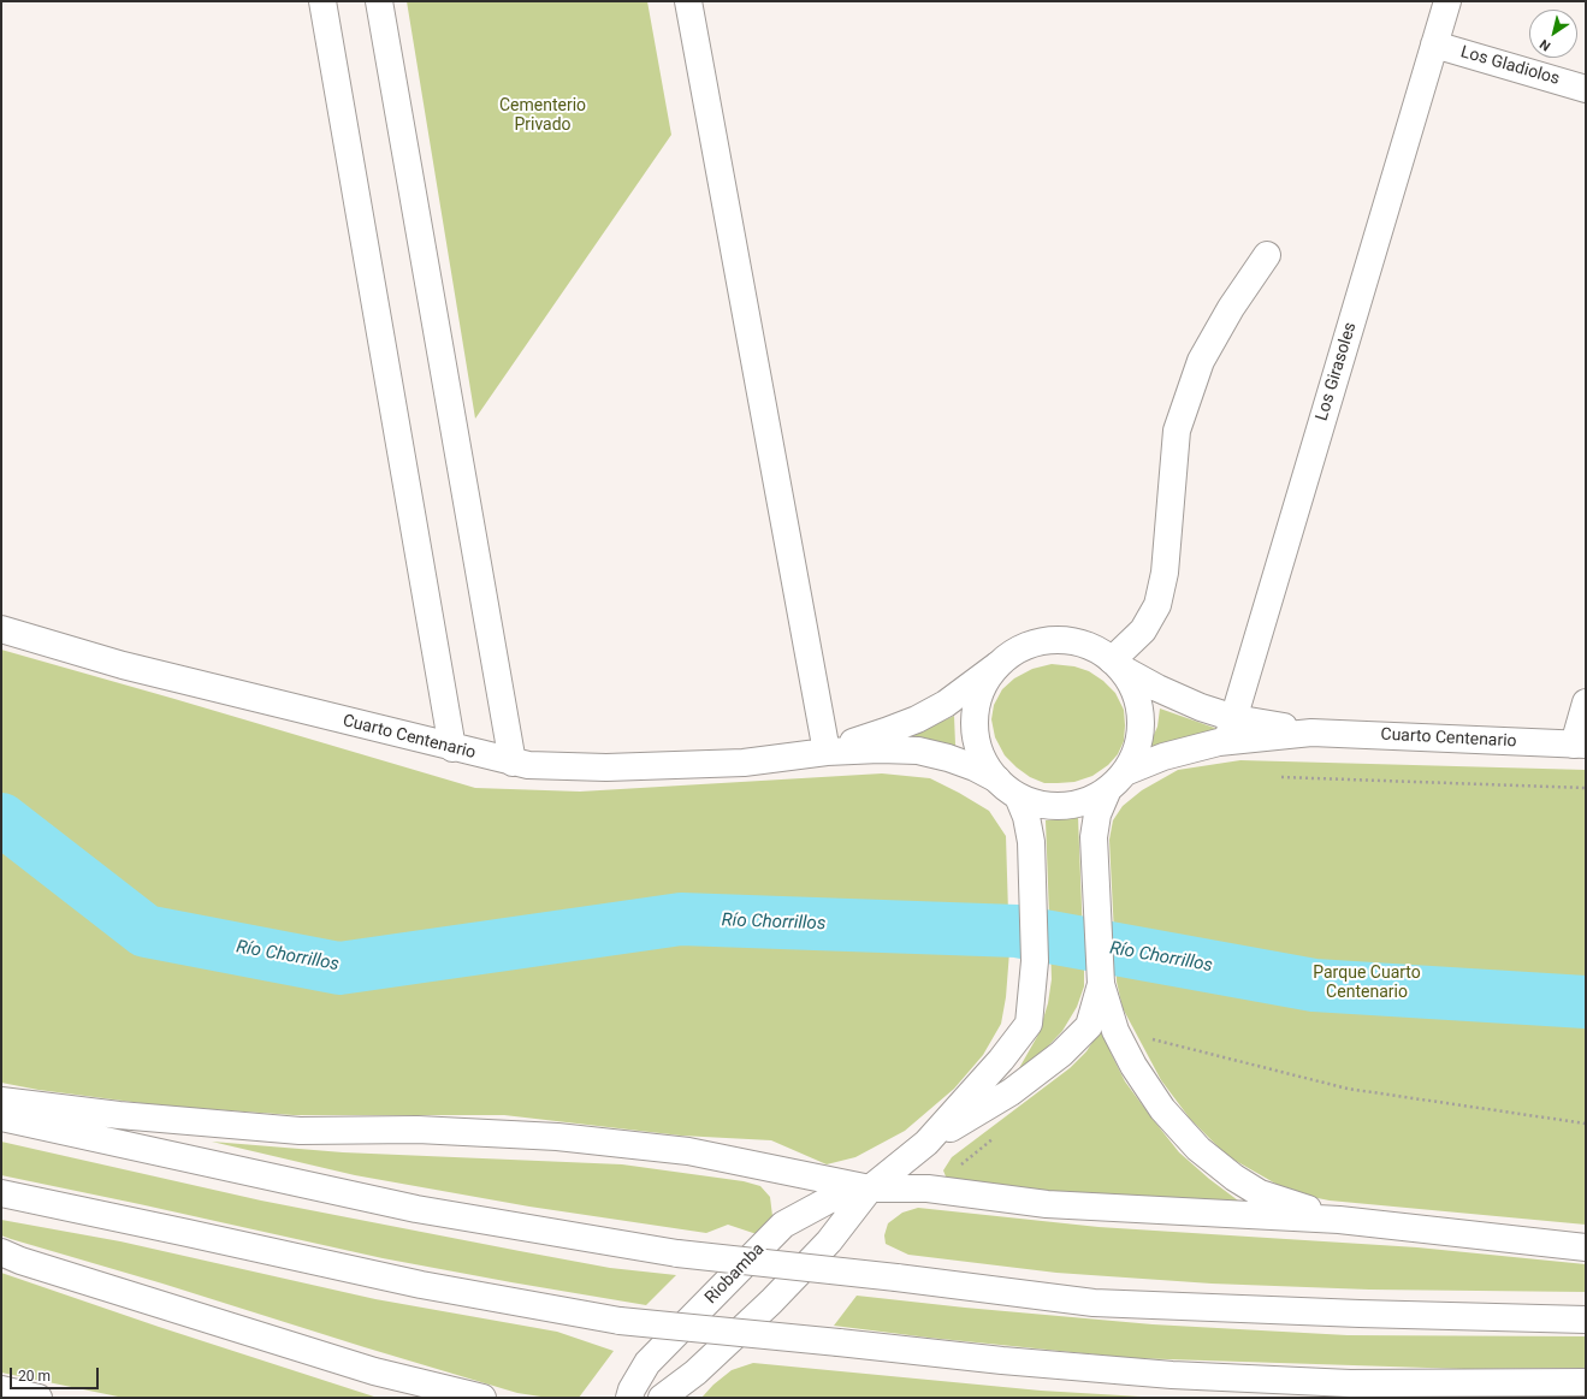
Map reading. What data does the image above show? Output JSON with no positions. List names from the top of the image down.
{
  "streets": {
    "main road": [
      "Los Gladiolos",
      "Los Girasoles",
      "Cuarto Centenario",
      "Riobamba"
    ]
  },
  "crossings": [
    ["Los Gladiolos", "Los Girasoles"],
    ["Los Girasoles", "Cuarto Centenario"],
    ["Cuarto Centenario", "Riobamba"]
  ],
  "water": ["Río Chorrillos"],
  "parks": ["Cementerio Privado", "Parque Cuarto Centenario"],
  "scale_bar": "20 m",
  "north": "bottom left"
}
